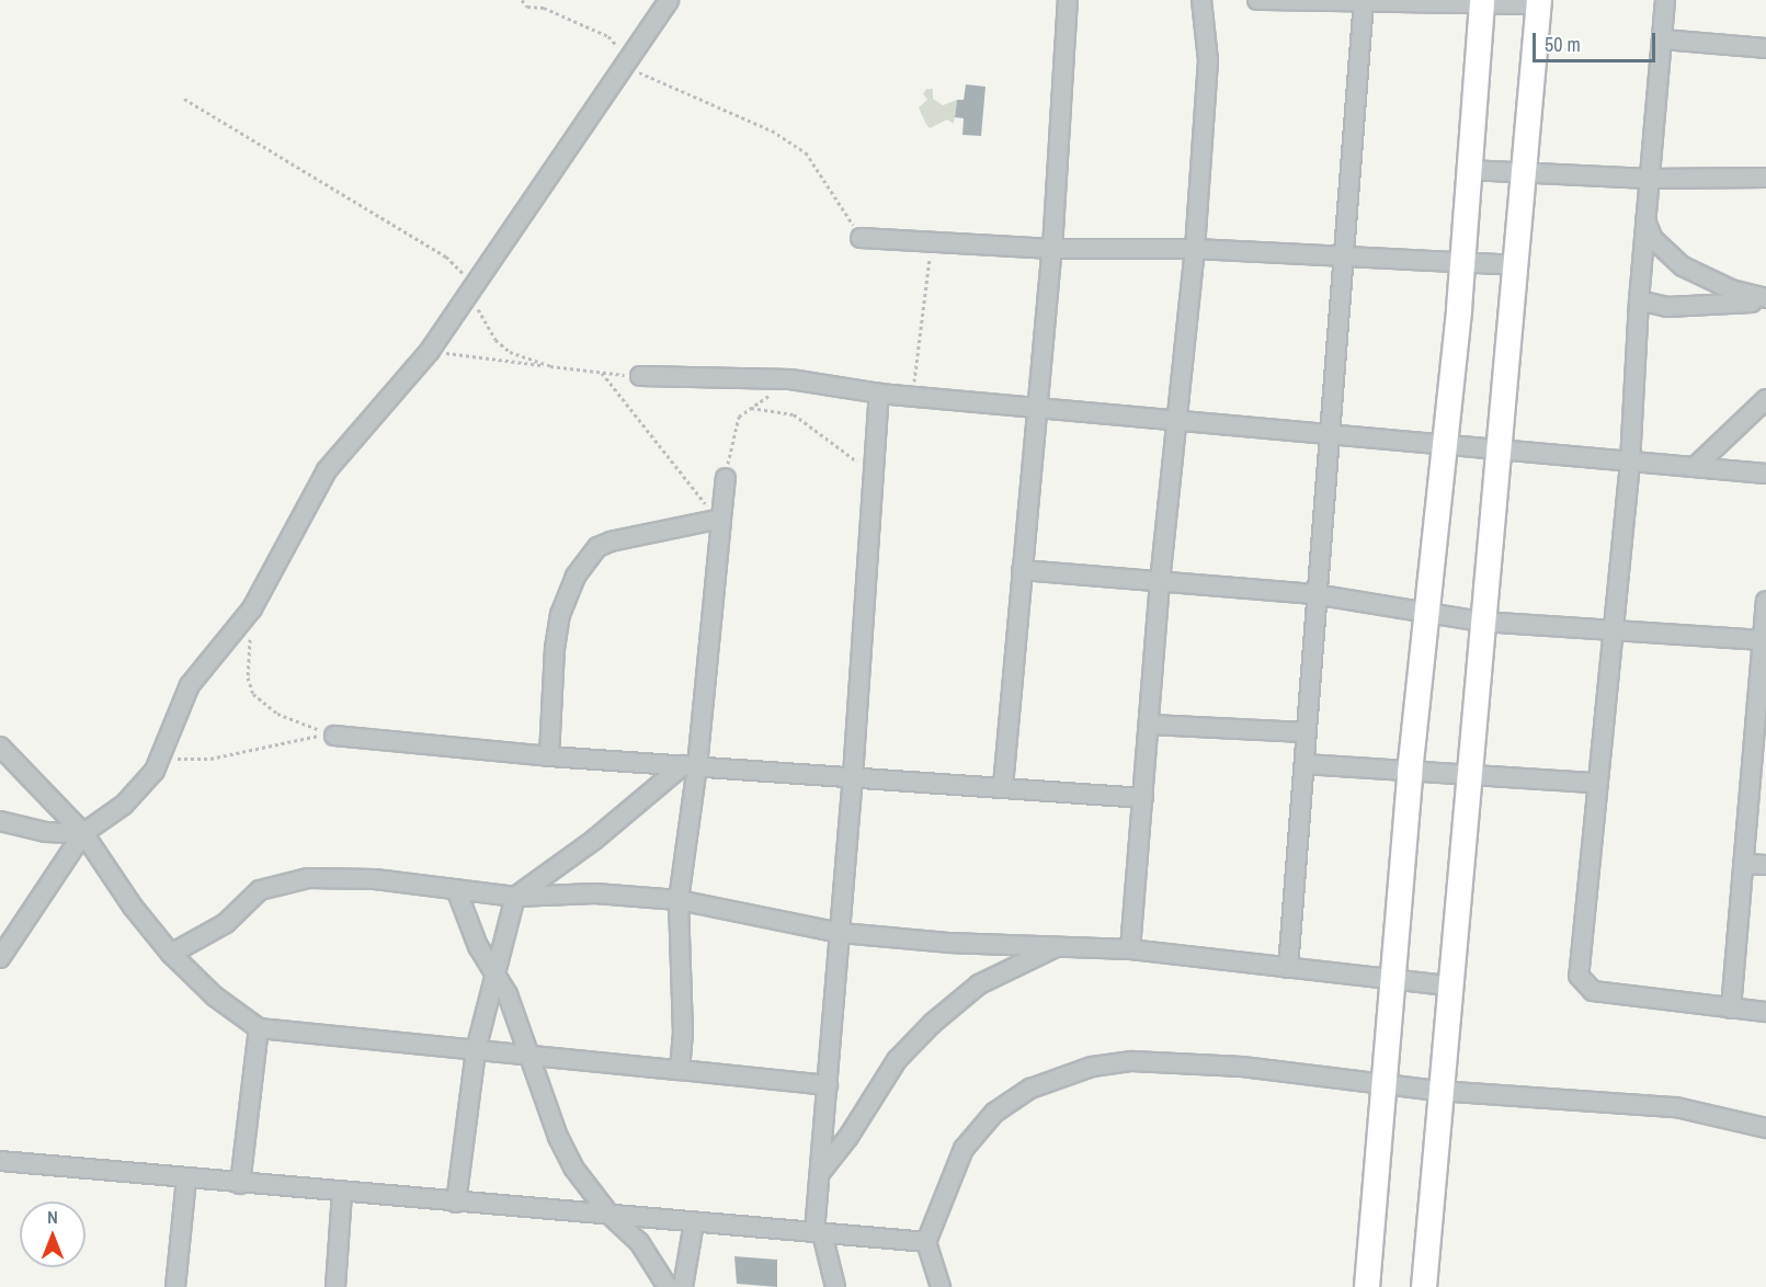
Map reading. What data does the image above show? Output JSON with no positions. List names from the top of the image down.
{
  "scale_bar": "50 m",
  "north": "top"
}
